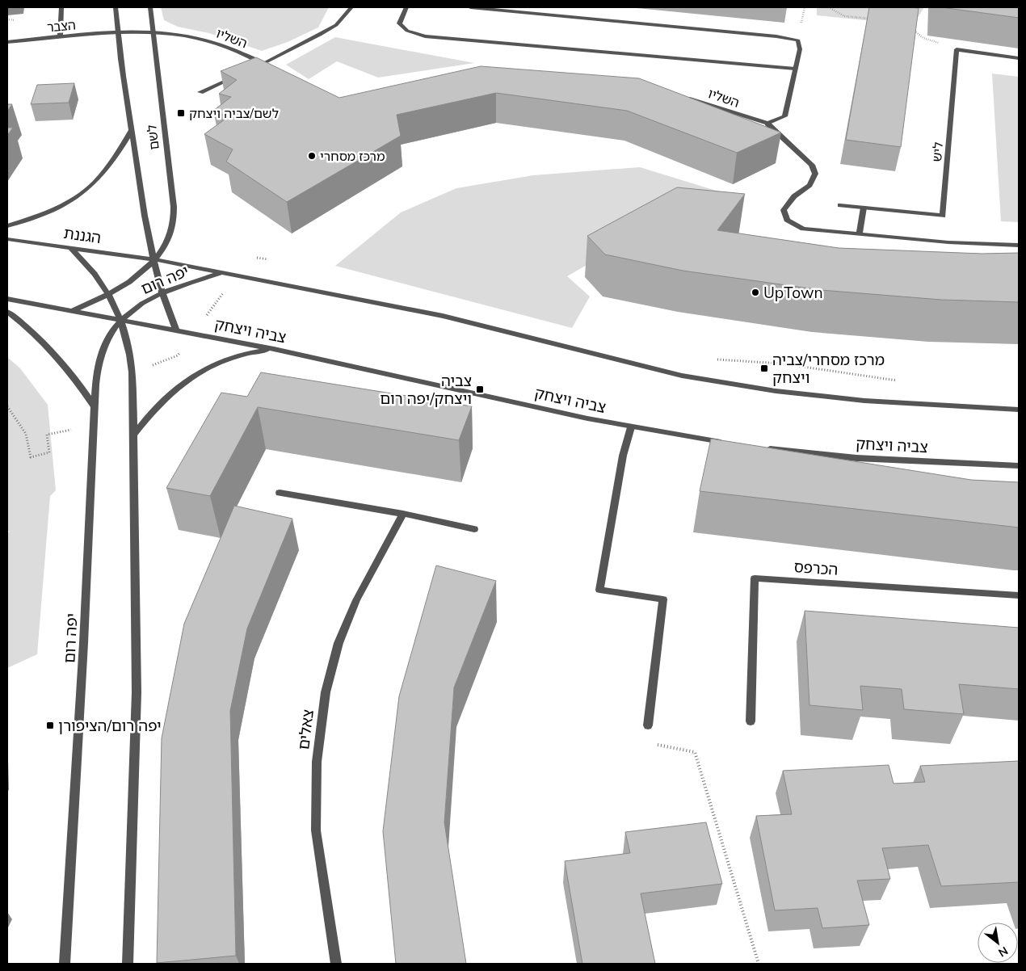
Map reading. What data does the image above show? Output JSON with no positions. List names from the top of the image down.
{
  "streets": {
    "street": [
      "הצבר",
      "השליו",
      "לשם",
      "ליש",
      "הגננת",
      "יפה רום",
      "צביה ויצחק",
      "הכרפס",
      "צאלים"
    ]
  },
  "crossings": [
    ["הצבר", "השליו"],
    ["הצבר", "לשם"],
    ["השליו", "לשם"],
    ["לשם", "הגננת"],
    ["לשם", "יפה רום"],
    ["לשם", "צביה ויצחק"],
    ["יפה רום", "צביה ויצחק"]
  ],
  "places": {
    "transit": [
      "לשם/צביה ויצחק",
      "מרכז מסחרי/צביה ויצחק",
      "צביה ויצחק/יפה רום",
      "יפה רום/הציפורן"
    ],
    "other": ["מרכז מסחרי", "UpTown"]
  },
  "north": "bottom right"
}
